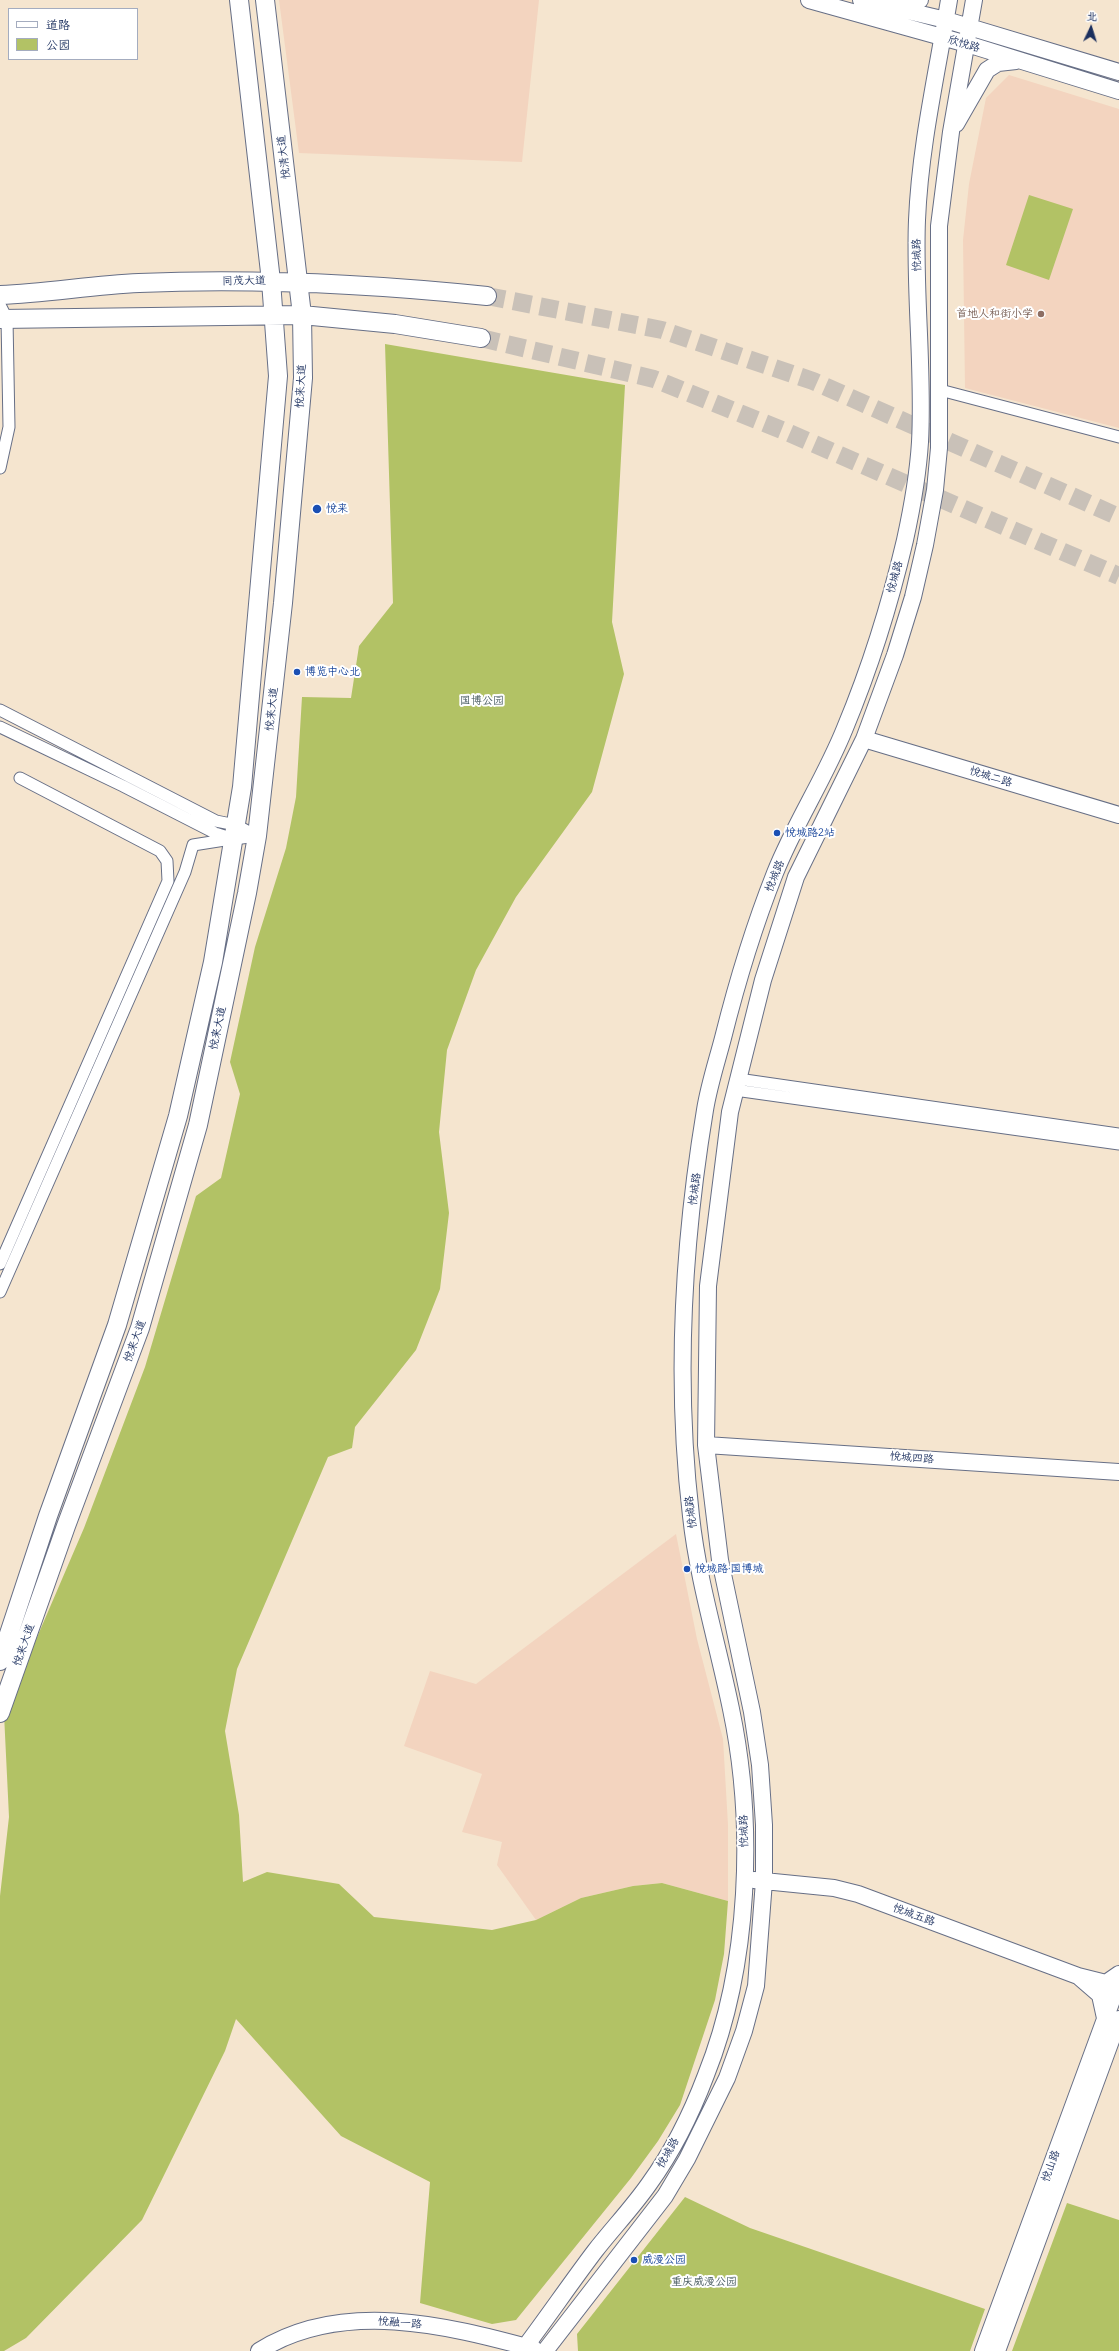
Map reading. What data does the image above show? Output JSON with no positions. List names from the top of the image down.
{
  "streets": {
    "main road": [
      "欣悦路",
      "悦清大道",
      "悦城路",
      "同茂大道",
      "悦来大道",
      "悦城二路",
      "悦城四路",
      "悦城五路",
      "悦山路",
      "悦融一路"
    ]
  },
  "crossings": [
    ["欣悦路", "悦城路"],
    ["悦清大道", "同茂大道"],
    ["悦清大道", "悦来大道"],
    ["悦城路", "悦城二路"],
    ["悦城路", "悦城四路"],
    ["悦城路", "悦城五路"],
    ["悦城路", "悦融一路"]
  ],
  "parks": ["国博公园", "重庆威漫公园"],
  "places": [
    "首地人和街小学",
    "悦来",
    "博览中心北",
    "悦城路2站",
    "悦城路·国博城",
    "威漫公园"
  ],
  "legend": ["道路", "公园"],
  "north": "top"
}
